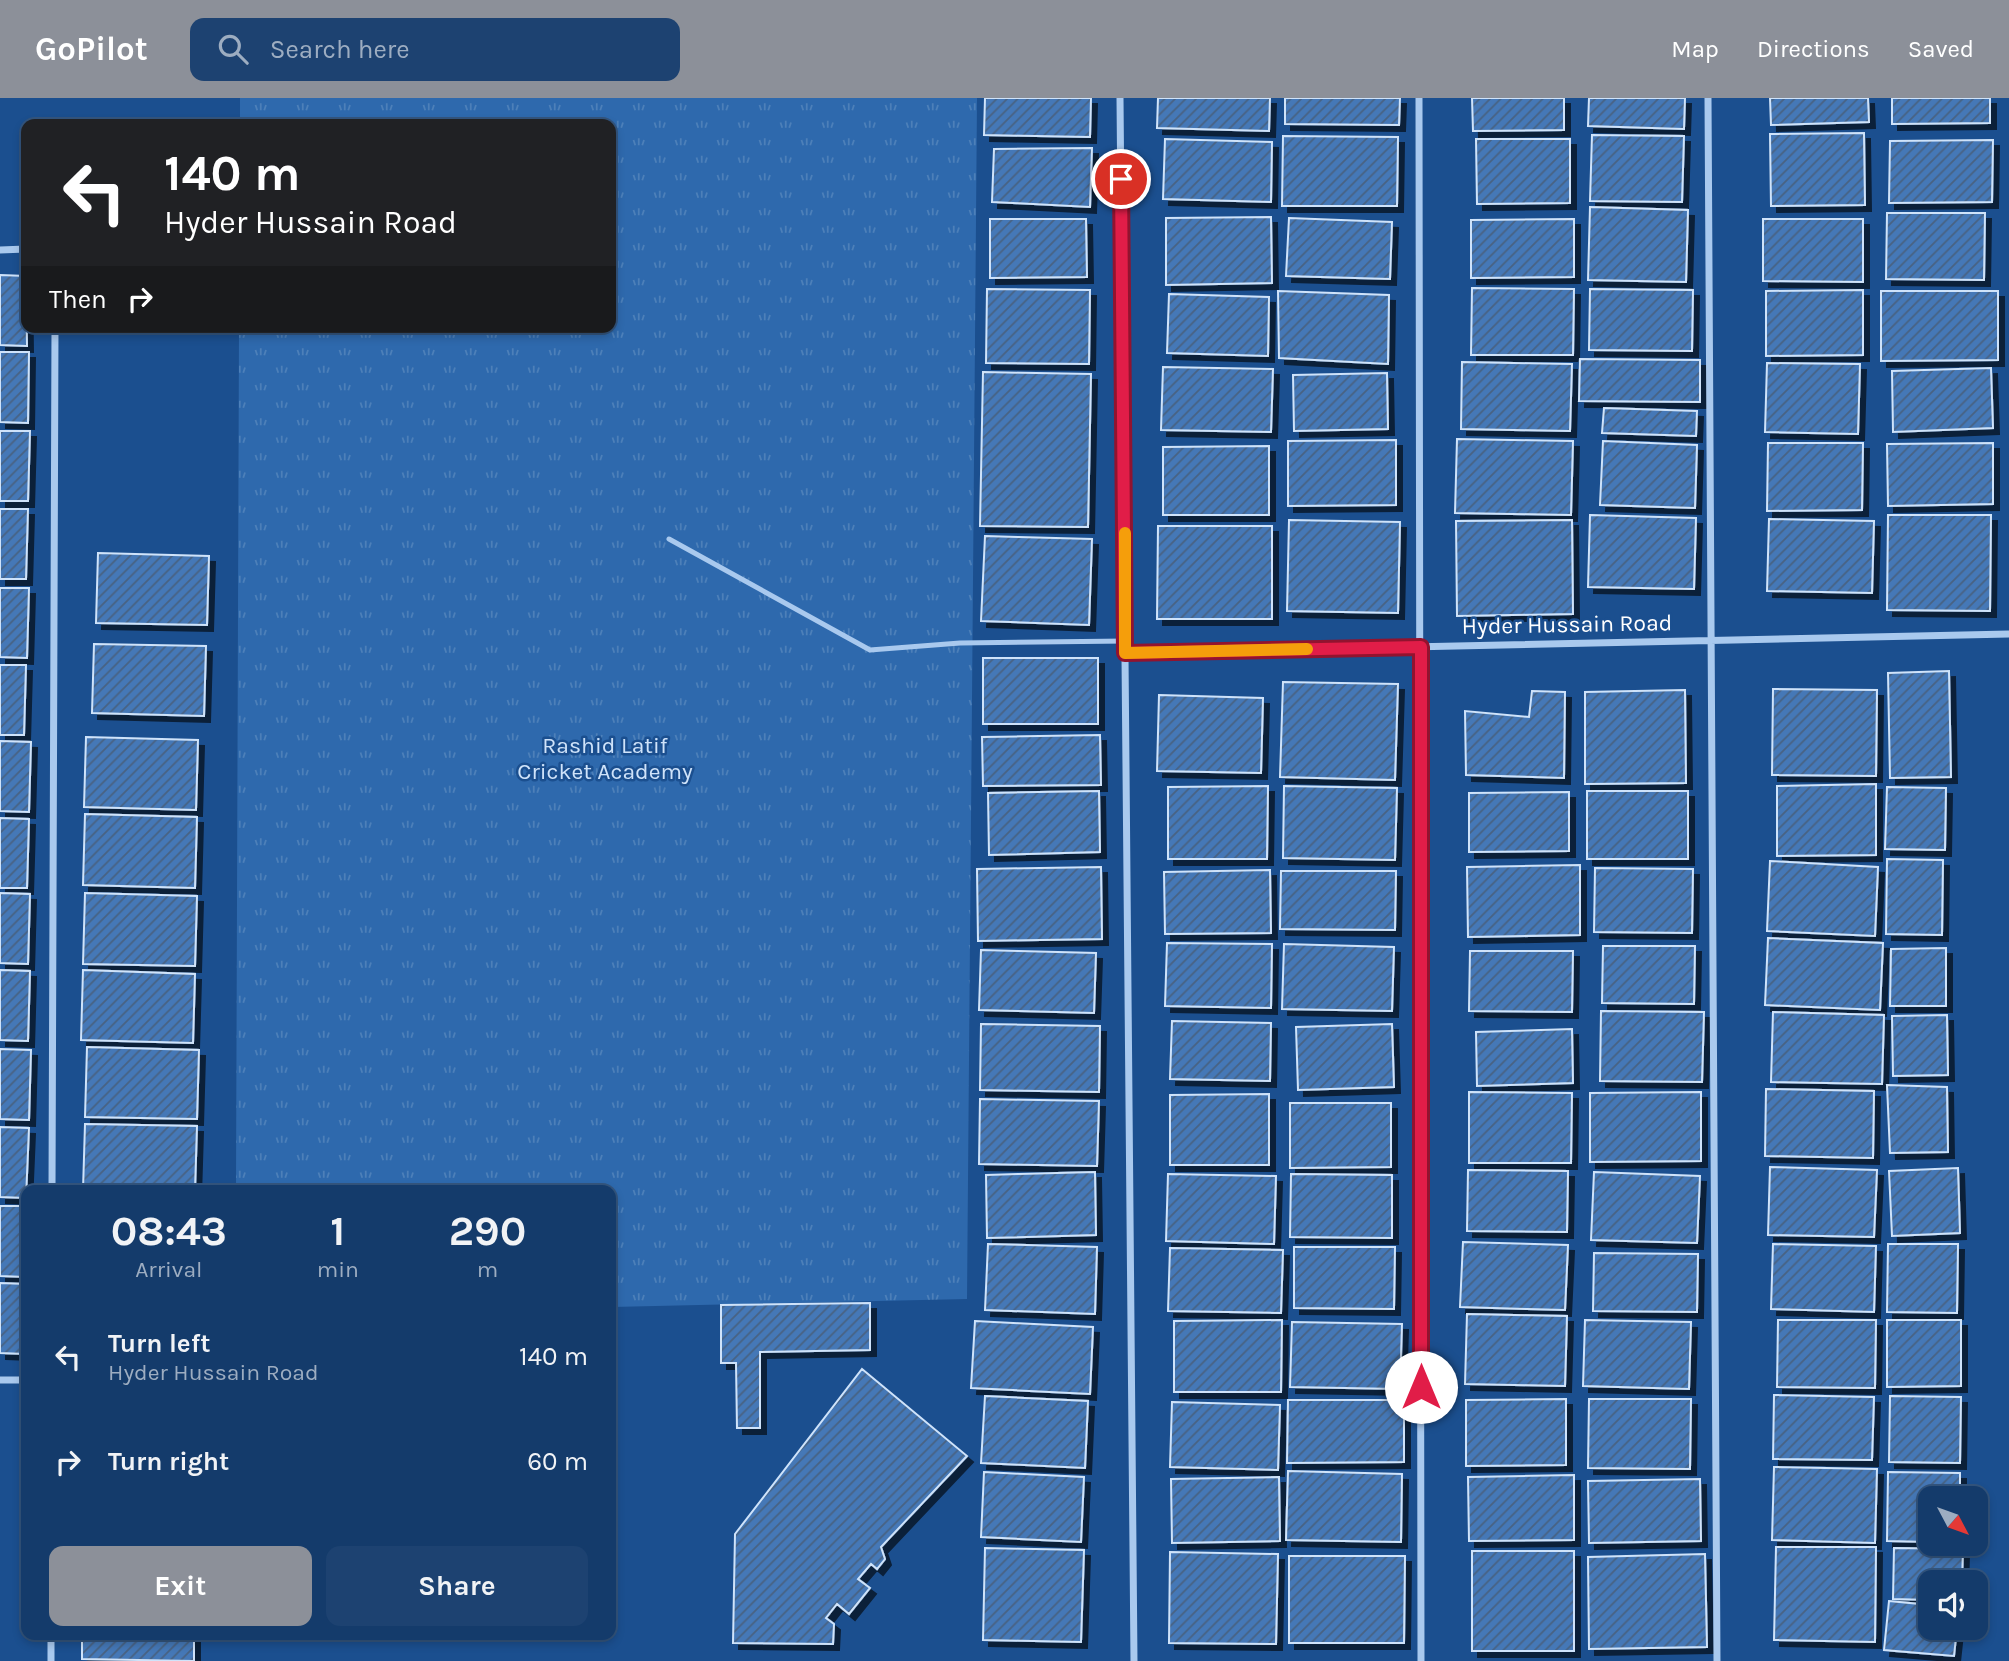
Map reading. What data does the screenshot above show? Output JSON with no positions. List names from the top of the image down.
{
  "streets": {
    "street": ["Hyder Hussain Road"]
  },
  "parks": ["Rashid Latif Cricket Academy"],
  "north": "bottom right",
  "page": {
    "header": "GoPilot",
    "search": "Search here",
    "nav": ["Map", "Directions", "Saved"],
    "turn": ["140 m", "Hyder Hussain Road"],
    "then": "Then",
    "eta": [
      "08:43",
      "Arrival",
      "1",
      "min",
      "290",
      "m"
    ],
    "list": [
      {
        "name": "Turn left",
        "note": "Hyder Hussain Road",
        "value": "140 m"
      },
      {
        "name": "Turn right",
        "value": "60 m"
      }
    ],
    "buttons": ["Exit", "Share"]
  }
}
